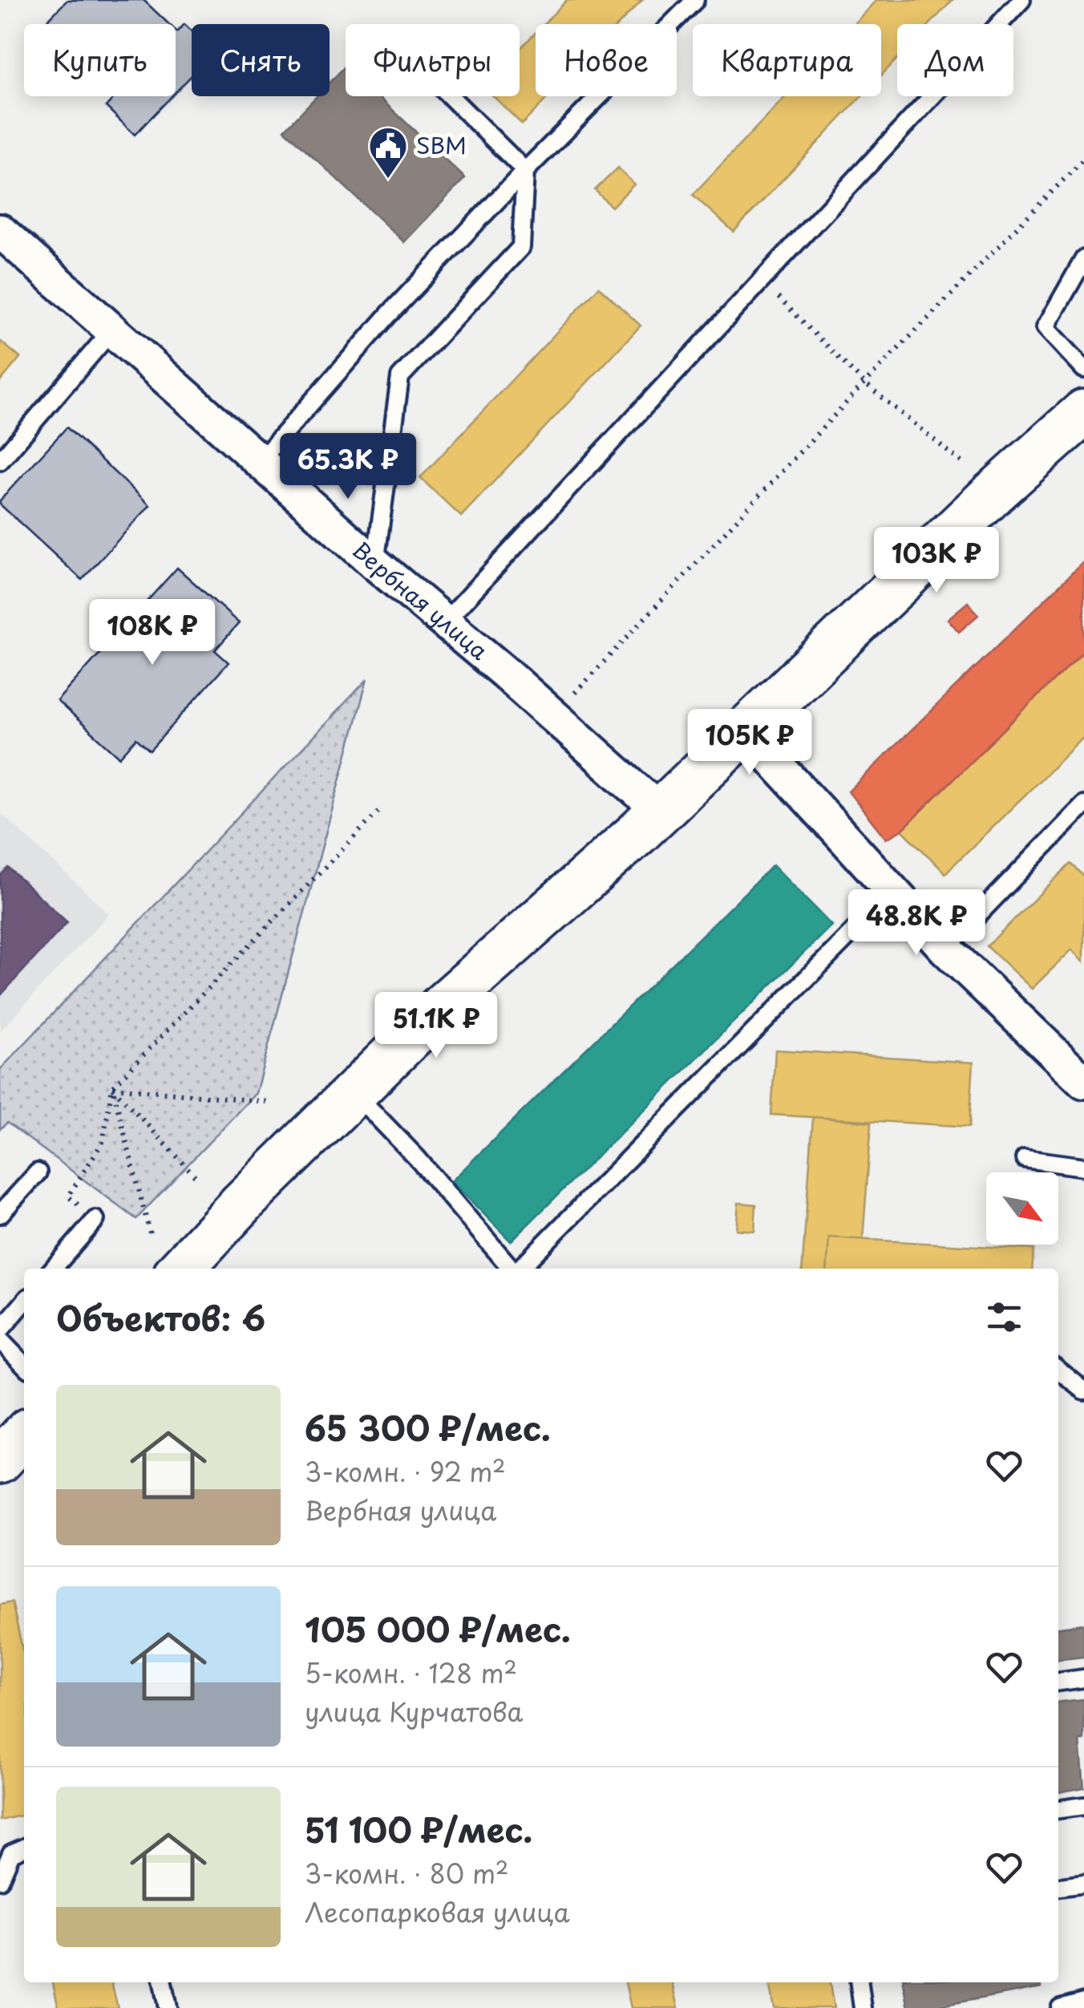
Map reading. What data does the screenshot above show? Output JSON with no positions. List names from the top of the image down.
{
  "streets": {
    "street": ["Вербная улица"]
  },
  "places": {
    "public building": ["SBM"]
  },
  "north": "bottom right",
  "page": {
    "chip": [
      "Купить",
      "Снять",
      "Фильтры",
      "Новое",
      "Квартира",
      "Дом"
    ],
    "price": [
      "65.3K ₽",
      "103K ₽",
      "108K ₽",
      "105K ₽",
      "48.8K ₽",
      "51.1K ₽"
    ],
    "heading": "Объектов: 6",
    "list": [
      {
        "name": "65 300 ₽/мес.",
        "note": "3-комн. · 92 m² · Вербная улица"
      },
      {
        "name": "105 000 ₽/мес.",
        "note": "5-комн. · 128 m² · улица Курчатова"
      },
      {
        "name": "51 100 ₽/мес.",
        "note": "3-комн. · 80 m² · Лесопарковая улица"
      }
    ]
  }
}
